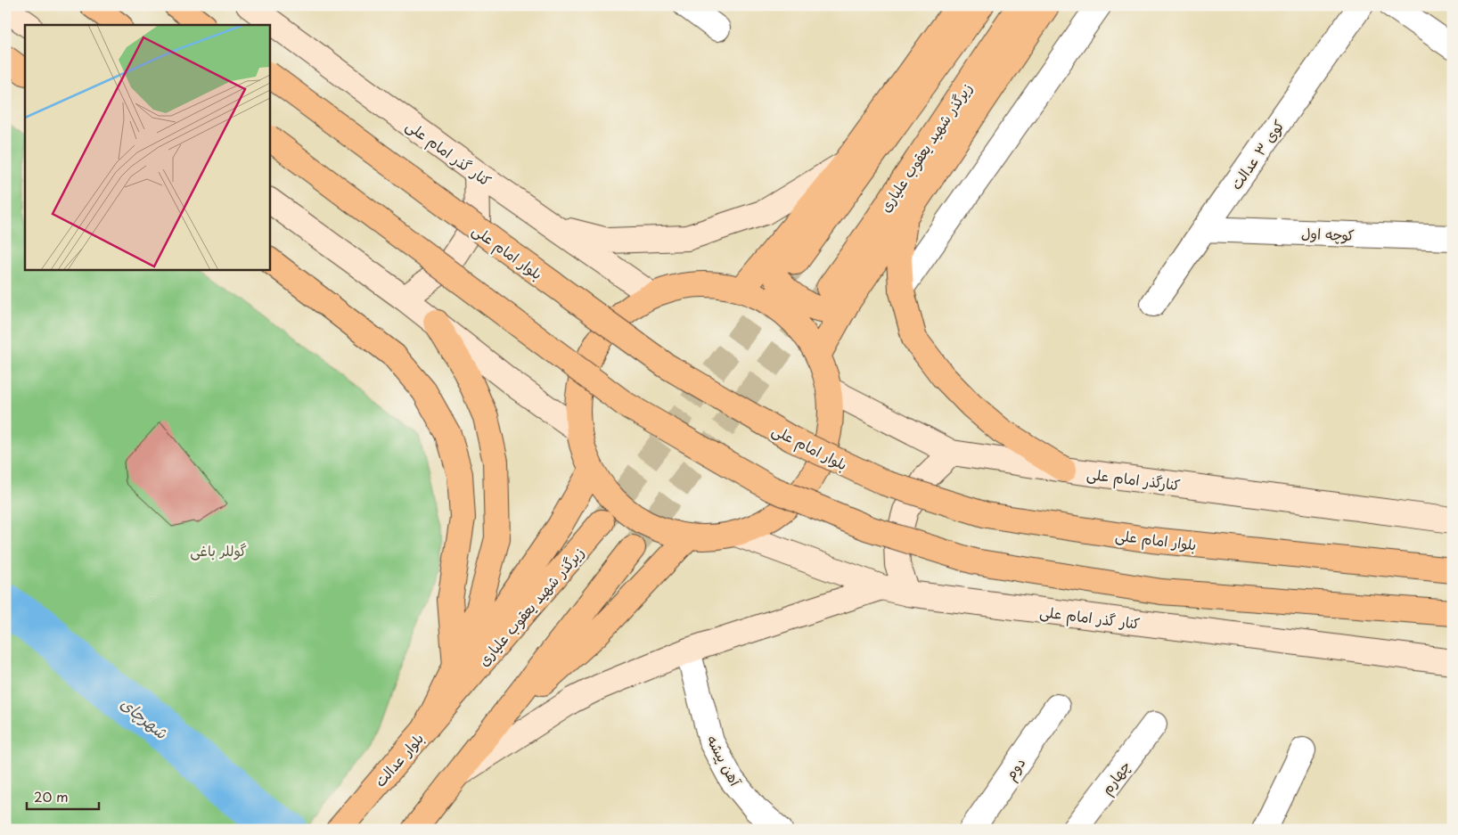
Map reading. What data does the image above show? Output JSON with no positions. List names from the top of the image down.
{
  "streets": {
    "main road": [
      "زیرگذر شهید یعقوب علیاری",
      "کنار گذر امام علی",
      "بلوار امام علی",
      "کنارگذر امام علی",
      "بلوار عدالت"
    ],
    "street": [
      "کوی ۳ عدالت",
      "کوچه اول",
      "آهن پیشه",
      "دوم",
      "چهارم"
    ]
  },
  "crossings": [
    ["زیرگذر شهید یعقوب علیاری", "بلوار عدالت"],
    ["کوی ۳ عدالت", "کوچه اول"]
  ],
  "water": ["شهرچای"],
  "parks": ["گوللر باغی"],
  "scale_bar": "20 m"
}
